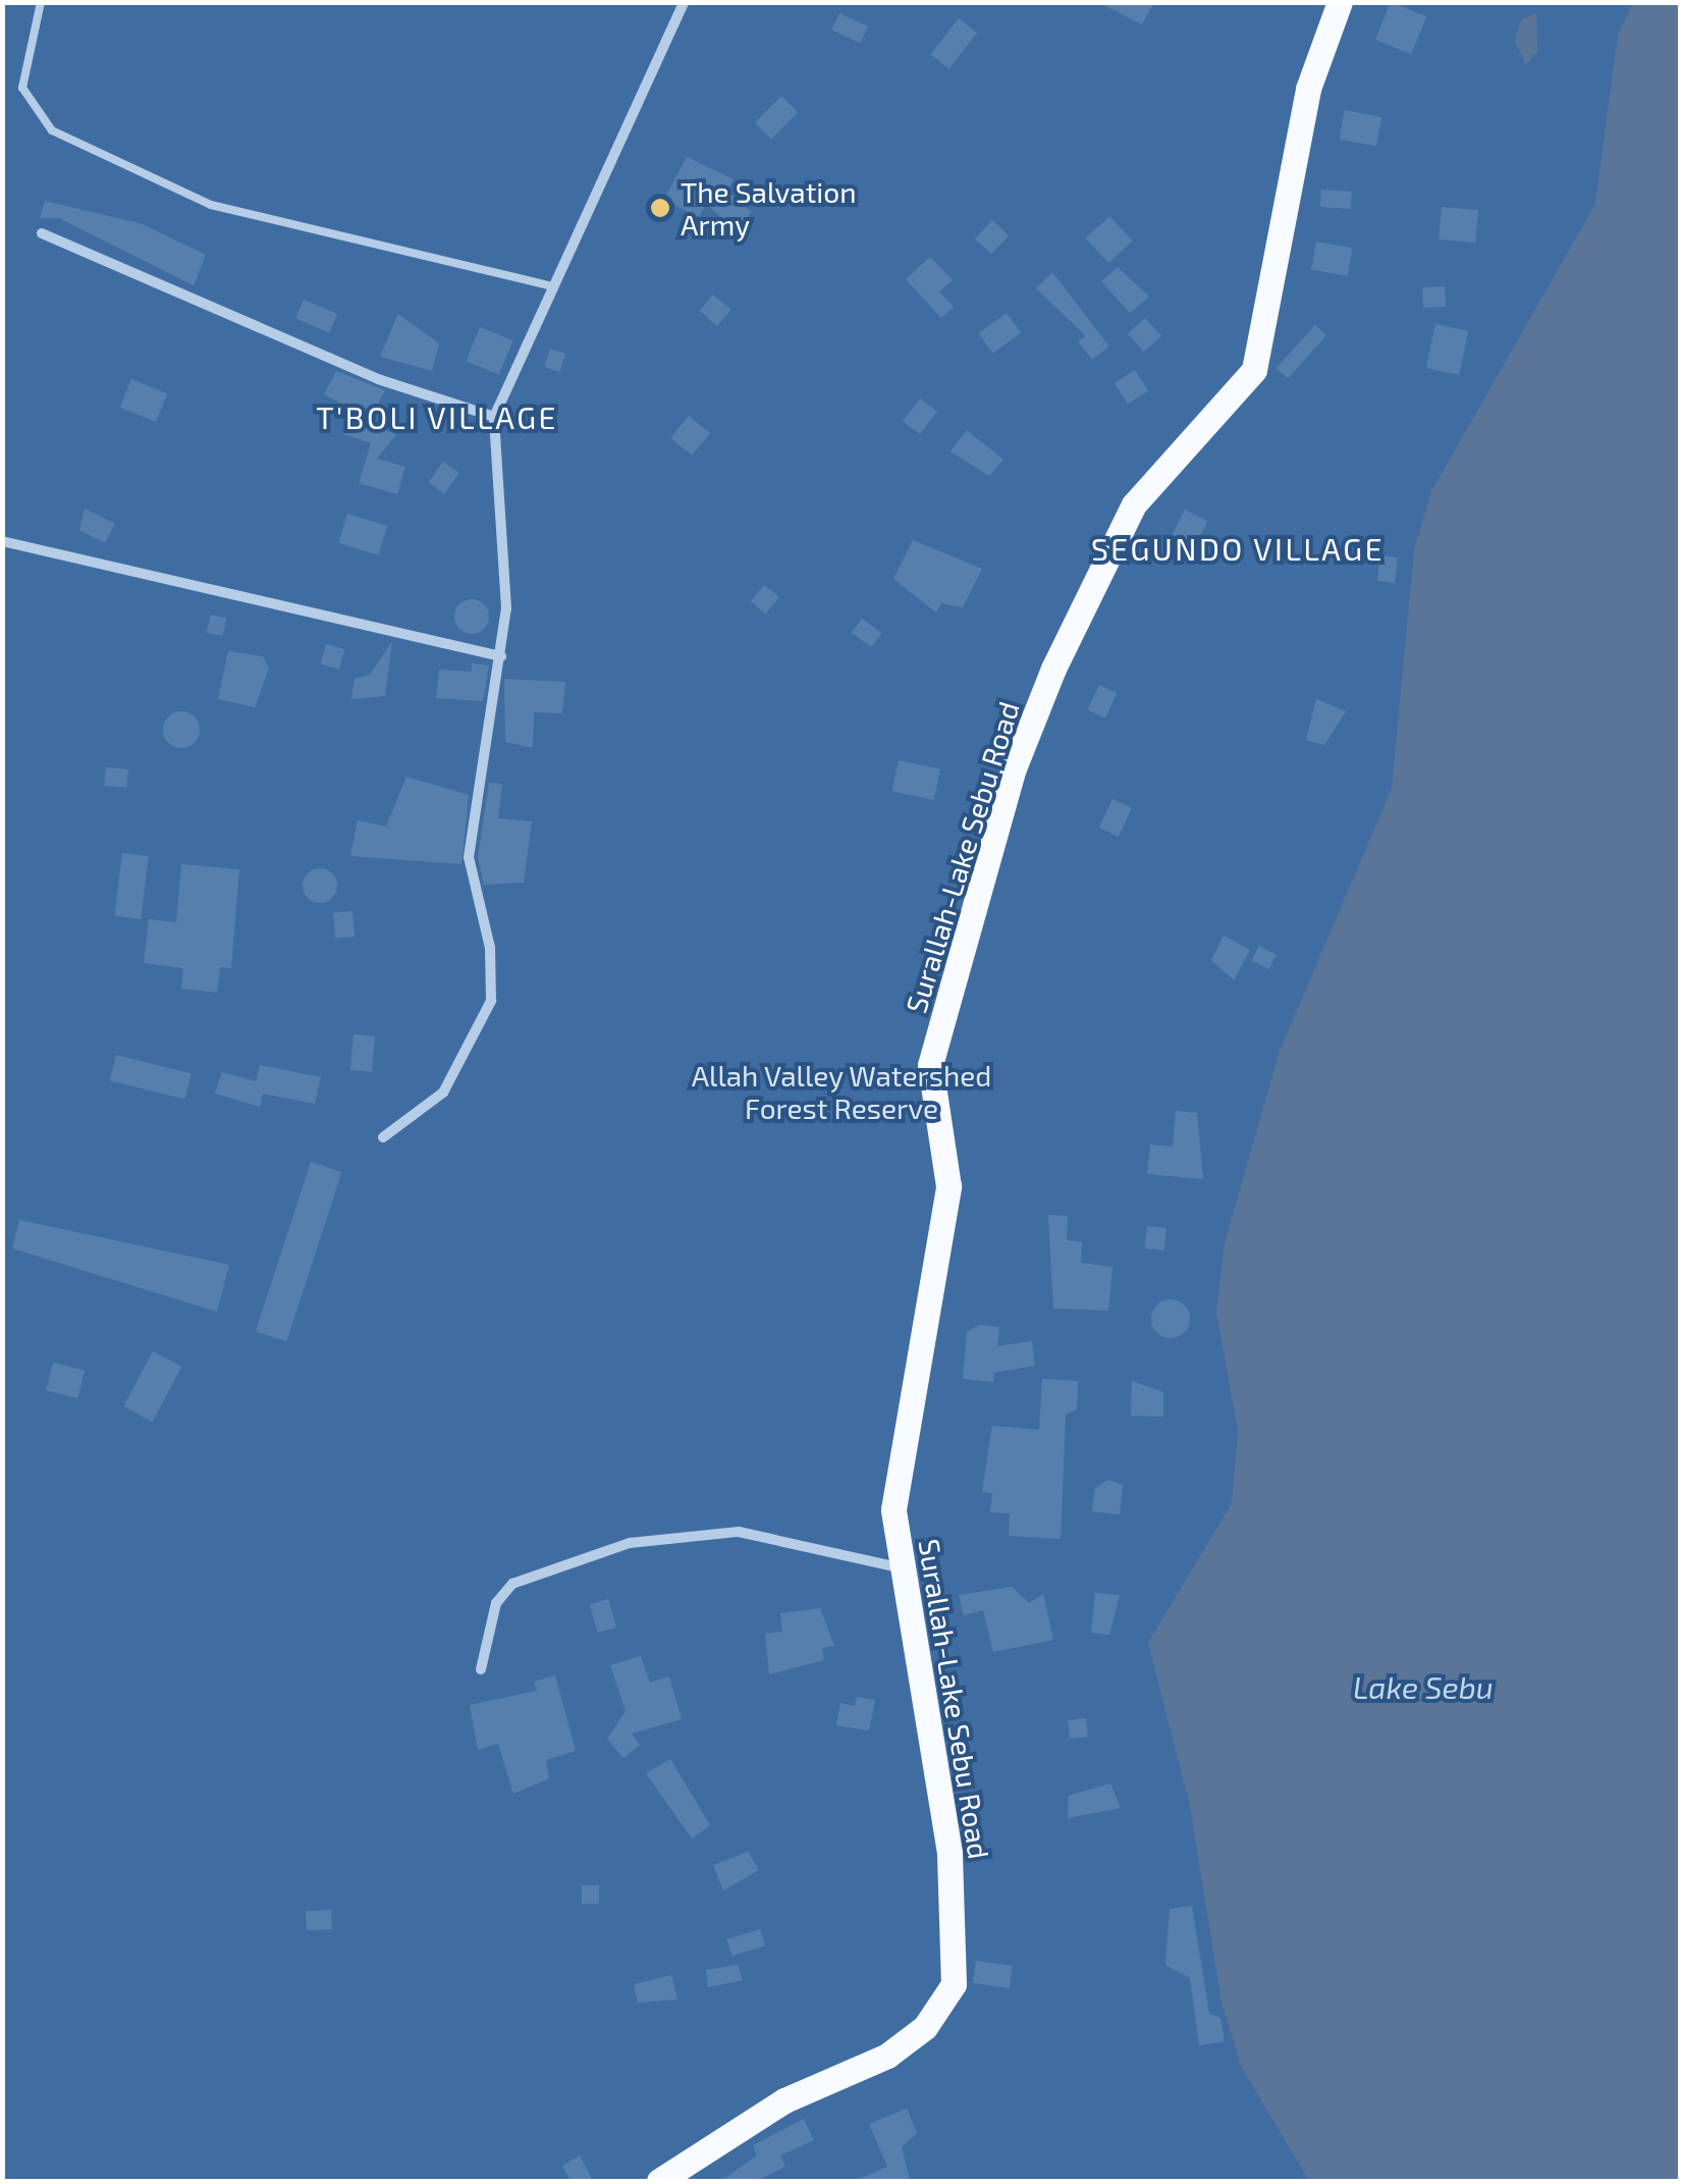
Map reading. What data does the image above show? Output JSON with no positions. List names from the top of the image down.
{
  "streets": {
    "main road": ["Surallah-Lake Sebu Road"]
  },
  "districts": ["T'BOLI VILLAGE", "SEGUNDO VILLAGE"],
  "water": ["Lake Sebu"],
  "parks": ["Allah Valley Watershed Forest Reserve"],
  "places": ["The Salvation Army"]
}
